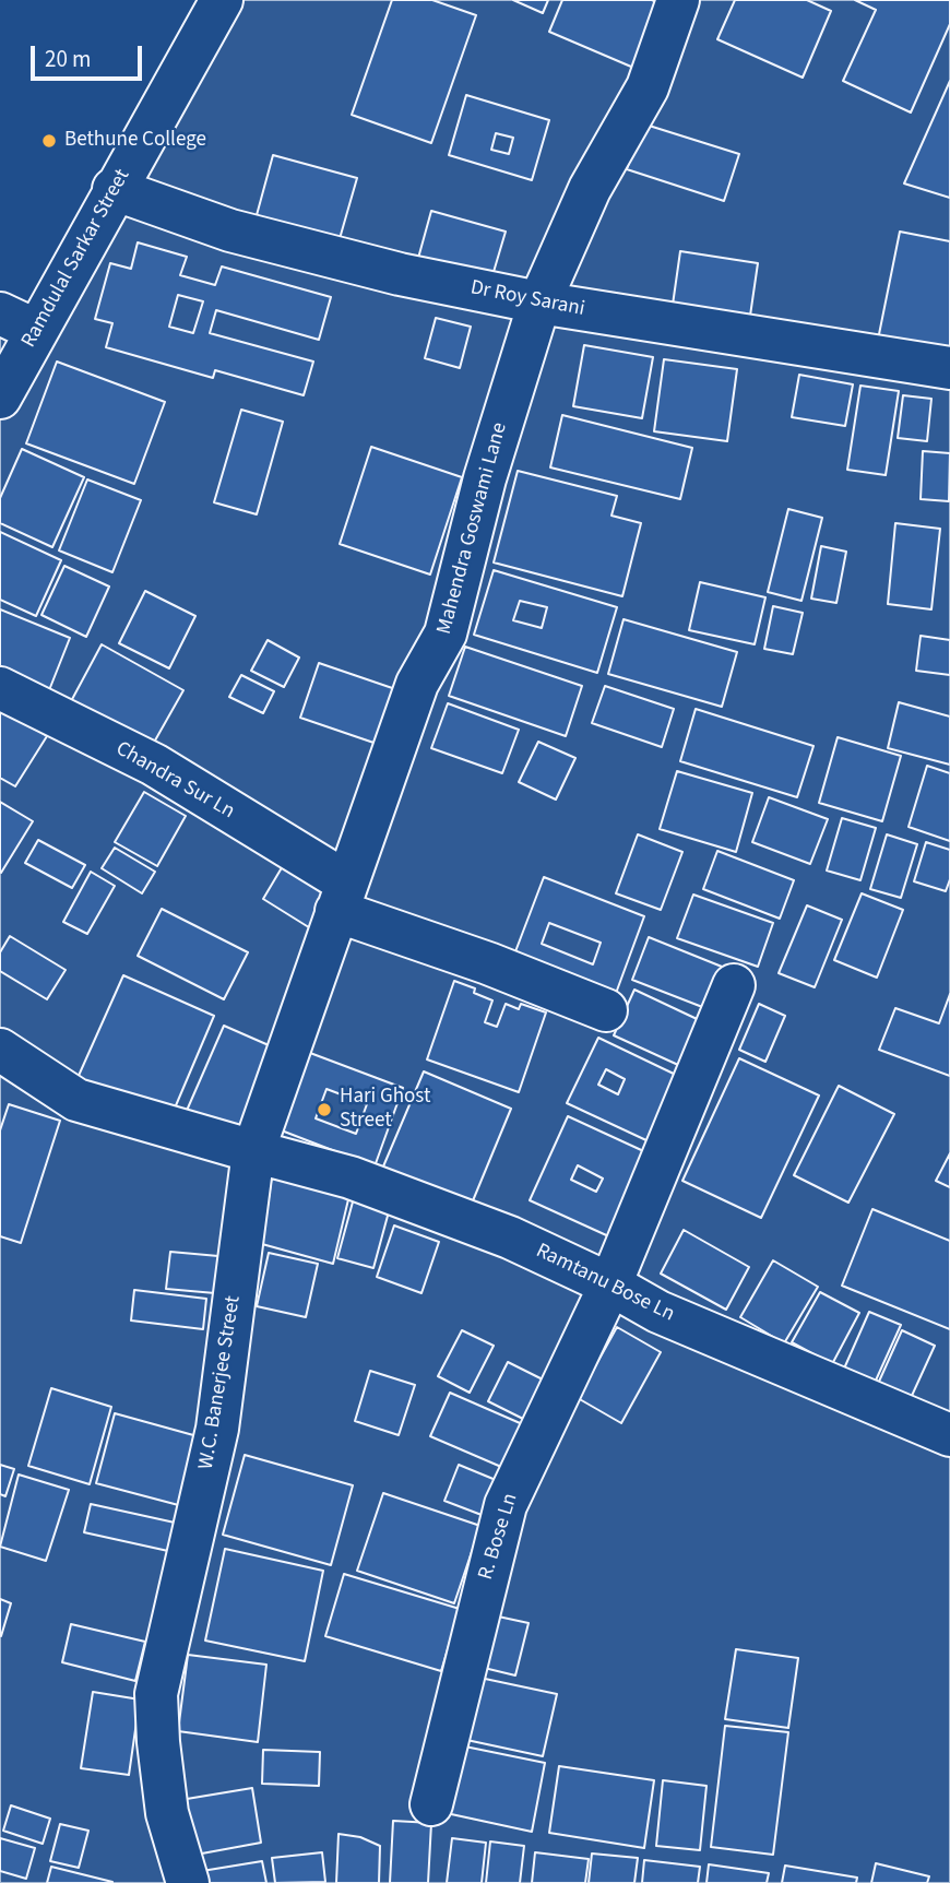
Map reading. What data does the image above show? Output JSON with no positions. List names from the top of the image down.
{
  "streets": {
    "street": [
      "Ramdulal Sarkar Street",
      "Dr Roy Sarani",
      "Mahendra Goswami Lane",
      "Chandra Sur Ln",
      "Ramtanu Bose Ln",
      "W.C. Banerjee Street",
      "R. Bose Ln"
    ]
  },
  "crossings": [
    ["Ramdulal Sarkar Street", "Dr Roy Sarani"],
    ["Dr Roy Sarani", "Mahendra Goswami Lane"],
    ["Mahendra Goswami Lane", "Chandra Sur Ln"],
    ["Mahendra Goswami Lane", "Ramtanu Bose Ln"],
    ["Mahendra Goswami Lane", "W.C. Banerjee Street"],
    ["Ramtanu Bose Ln", "W.C. Banerjee Street"],
    ["Ramtanu Bose Ln", "R. Bose Ln"]
  ],
  "places": ["Bethune College", "Hari Ghost Street"],
  "scale_bar": "20 m"
}
